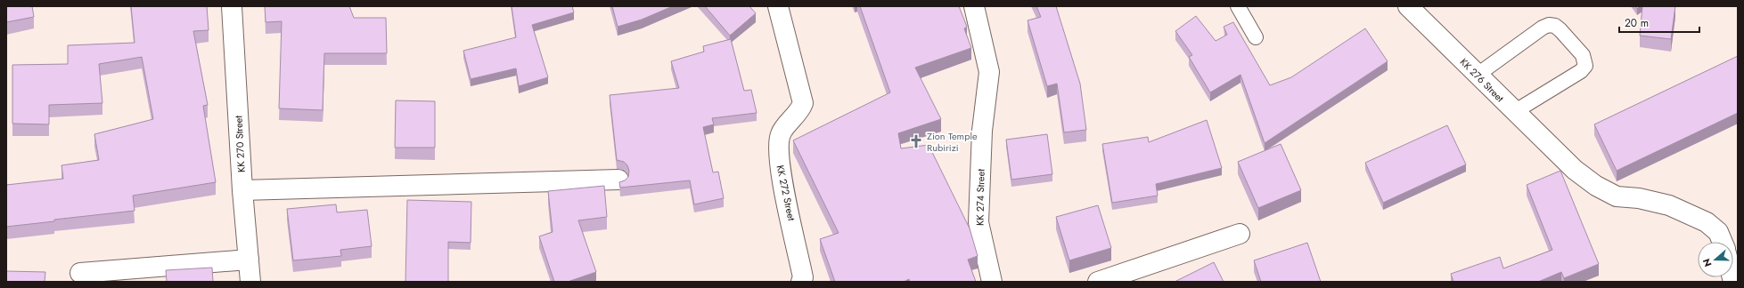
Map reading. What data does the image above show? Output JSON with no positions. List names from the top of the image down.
{
  "streets": {
    "street": [
      "KK 276 Street",
      "KK 270 Street",
      "KK 272 Street",
      "KK 274 Street"
    ]
  },
  "places": {
    "church": ["Zion Temple Rubirizi"]
  },
  "scale_bar": "20 m",
  "north": "left"
}
